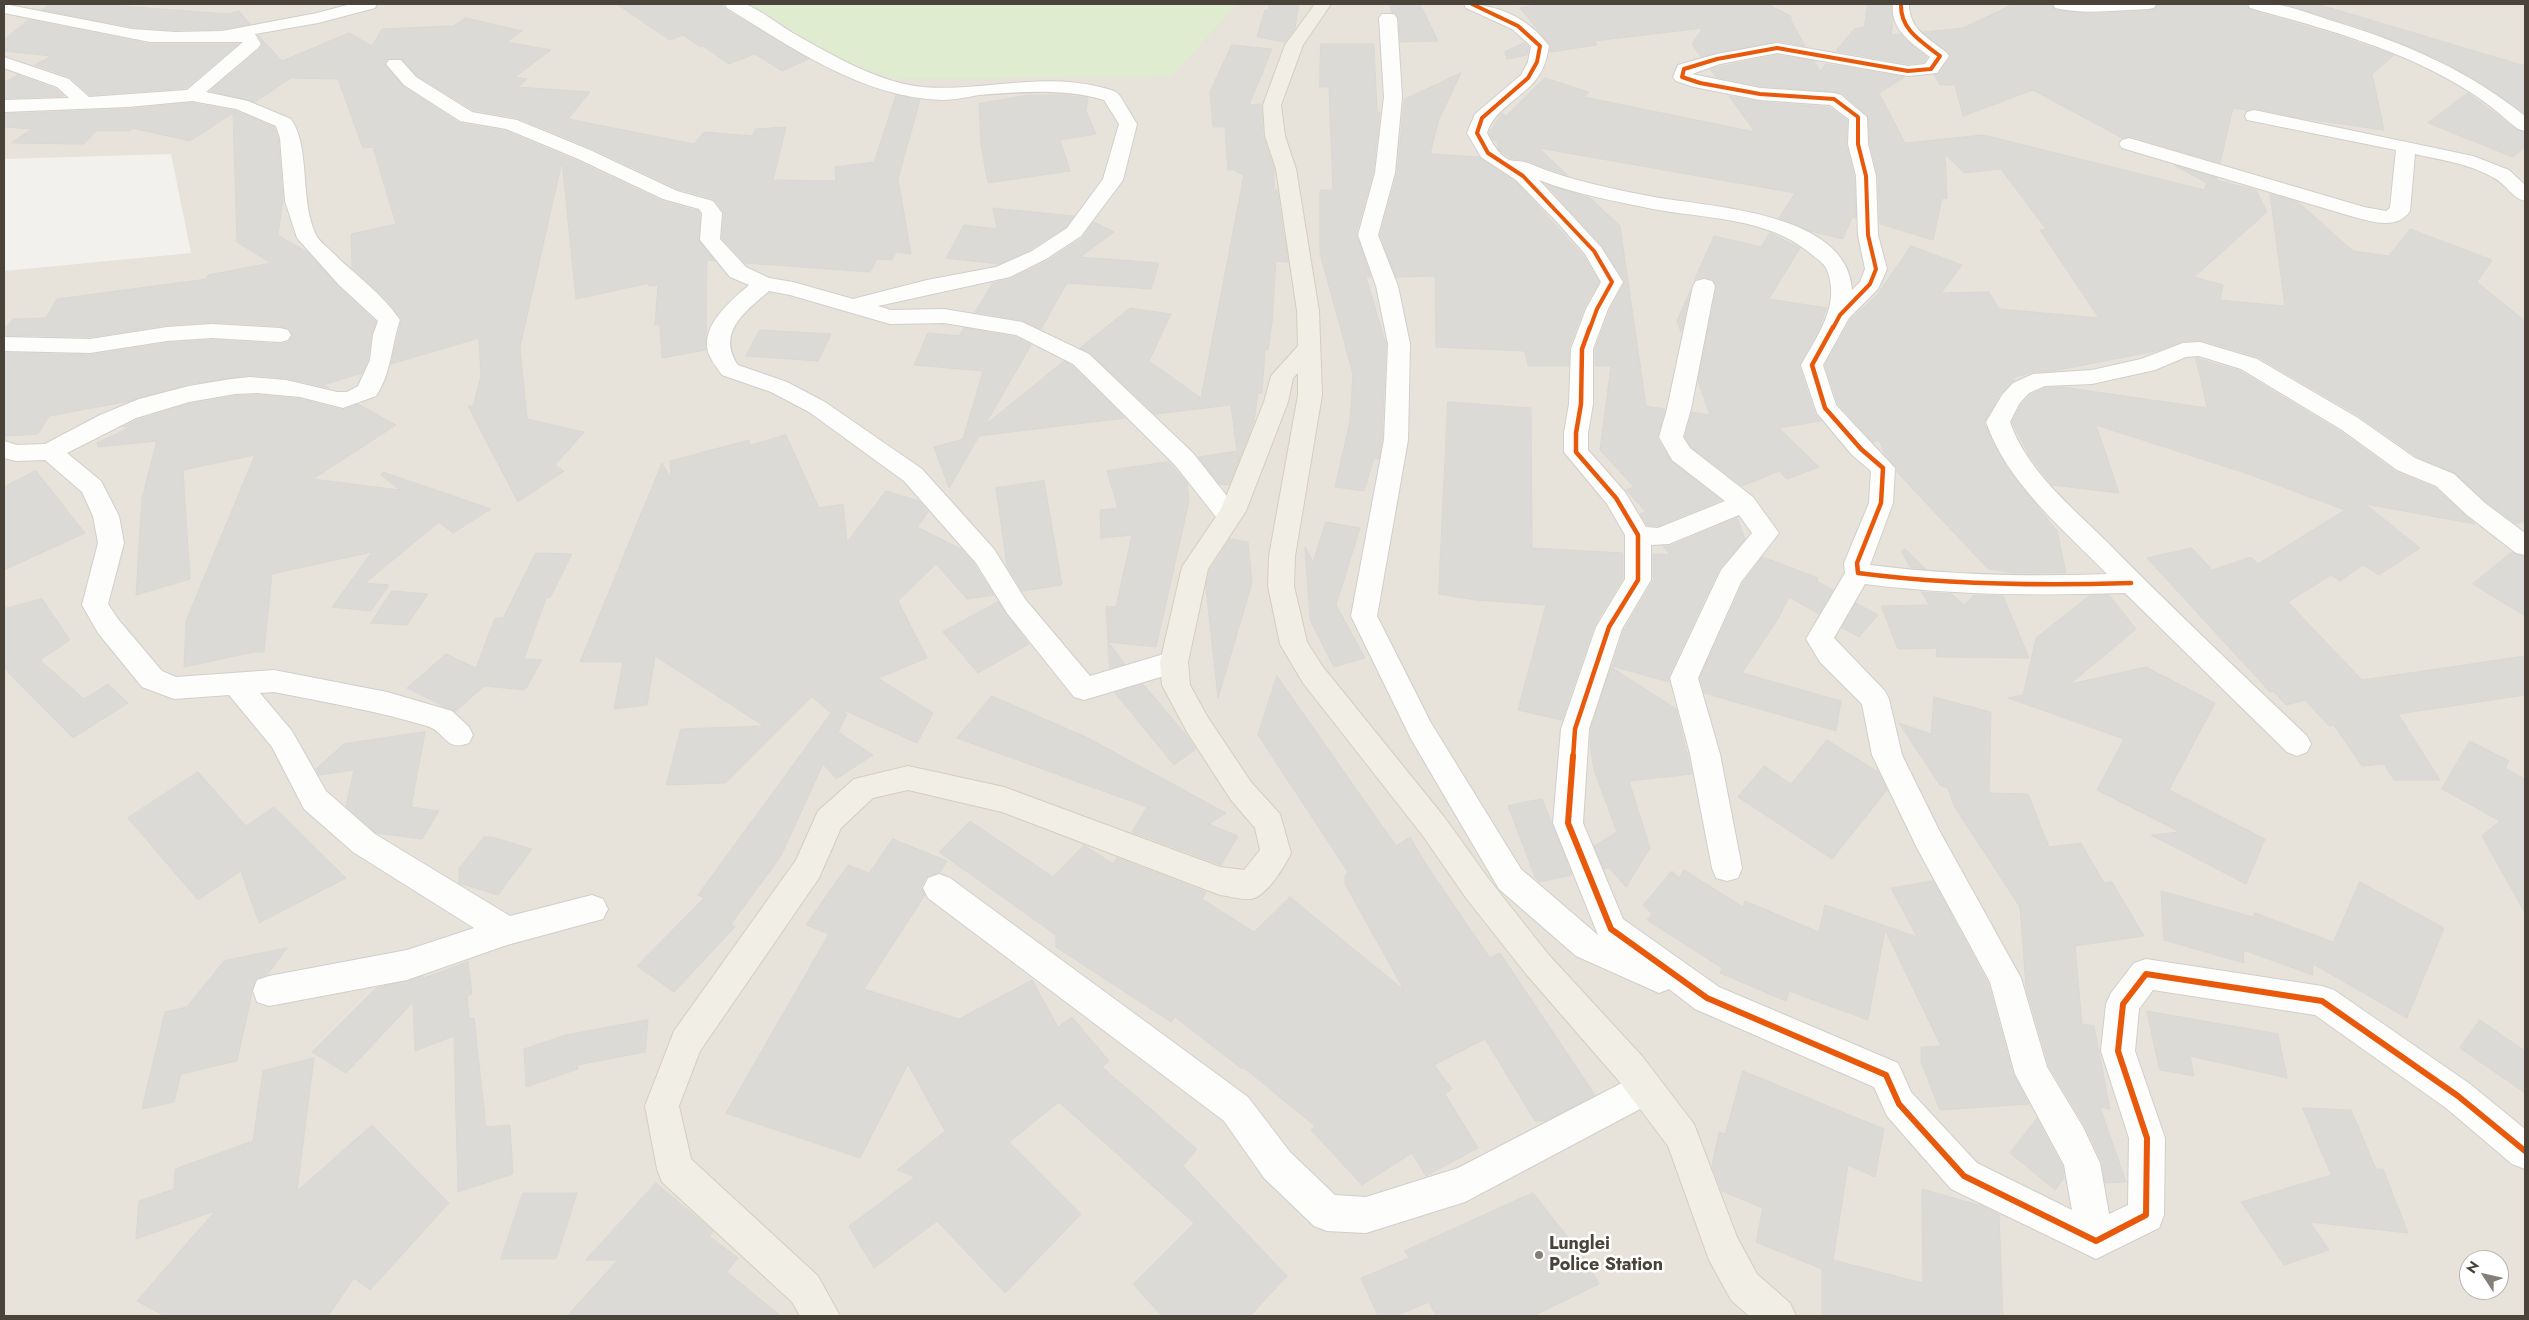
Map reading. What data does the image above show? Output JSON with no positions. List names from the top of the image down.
{
  "places": ["Lunglei Police Station"],
  "north": "top left"
}
